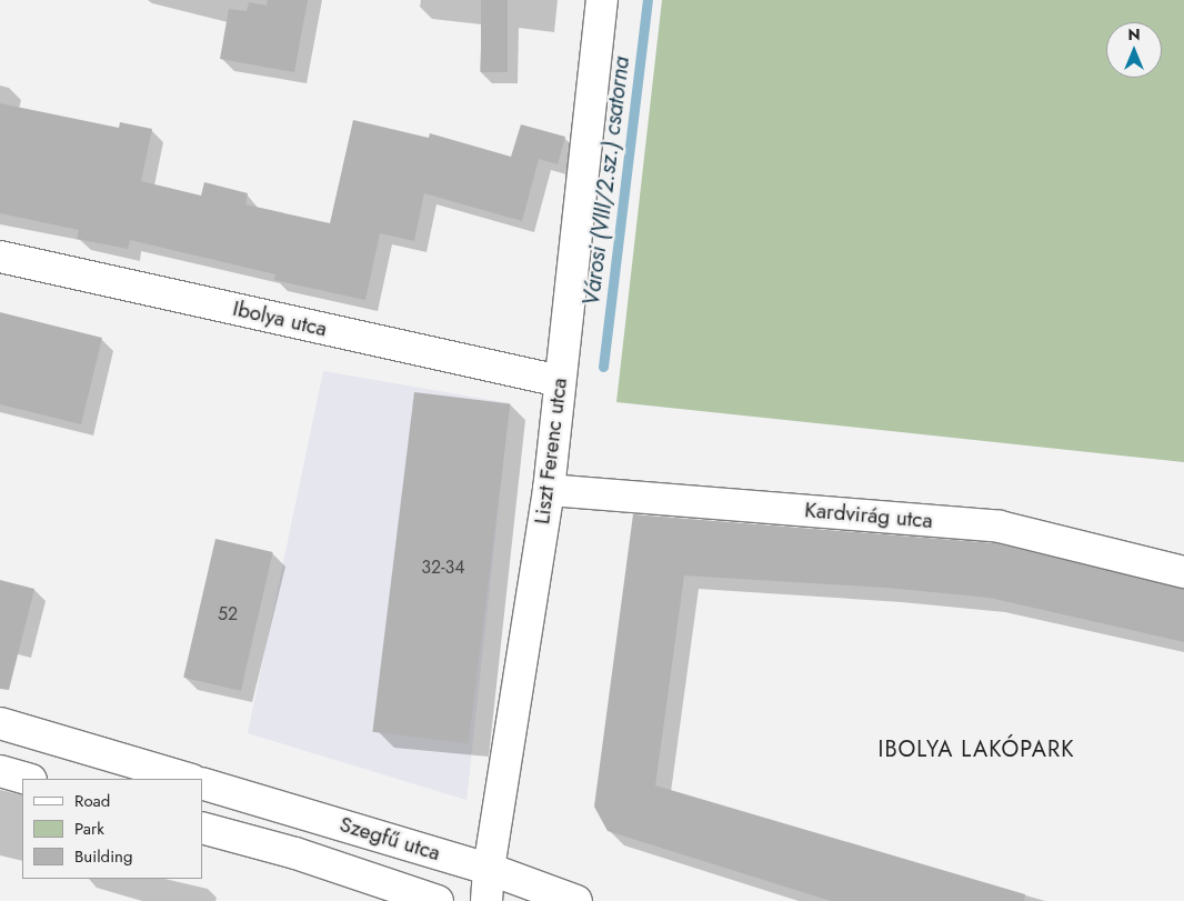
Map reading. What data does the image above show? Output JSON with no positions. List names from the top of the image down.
{
  "streets": {
    "street": [
      "Ibolya utca",
      "Liszt Ferenc utca",
      "Kardvirág utca",
      "Szegfű utca"
    ]
  },
  "crossings": [
    ["Ibolya utca", "Liszt Ferenc utca"],
    ["Liszt Ferenc utca", "Kardvirág utca"],
    ["Liszt Ferenc utca", "Szegfű utca"]
  ],
  "districts": ["IBOLYA LAKÓPARK"],
  "water": ["Városi (VIII/2.sz.) csatorna"],
  "house_numbers": ["32-34", "52"],
  "legend": ["Road", "Park", "Building"],
  "north": "top"
}
